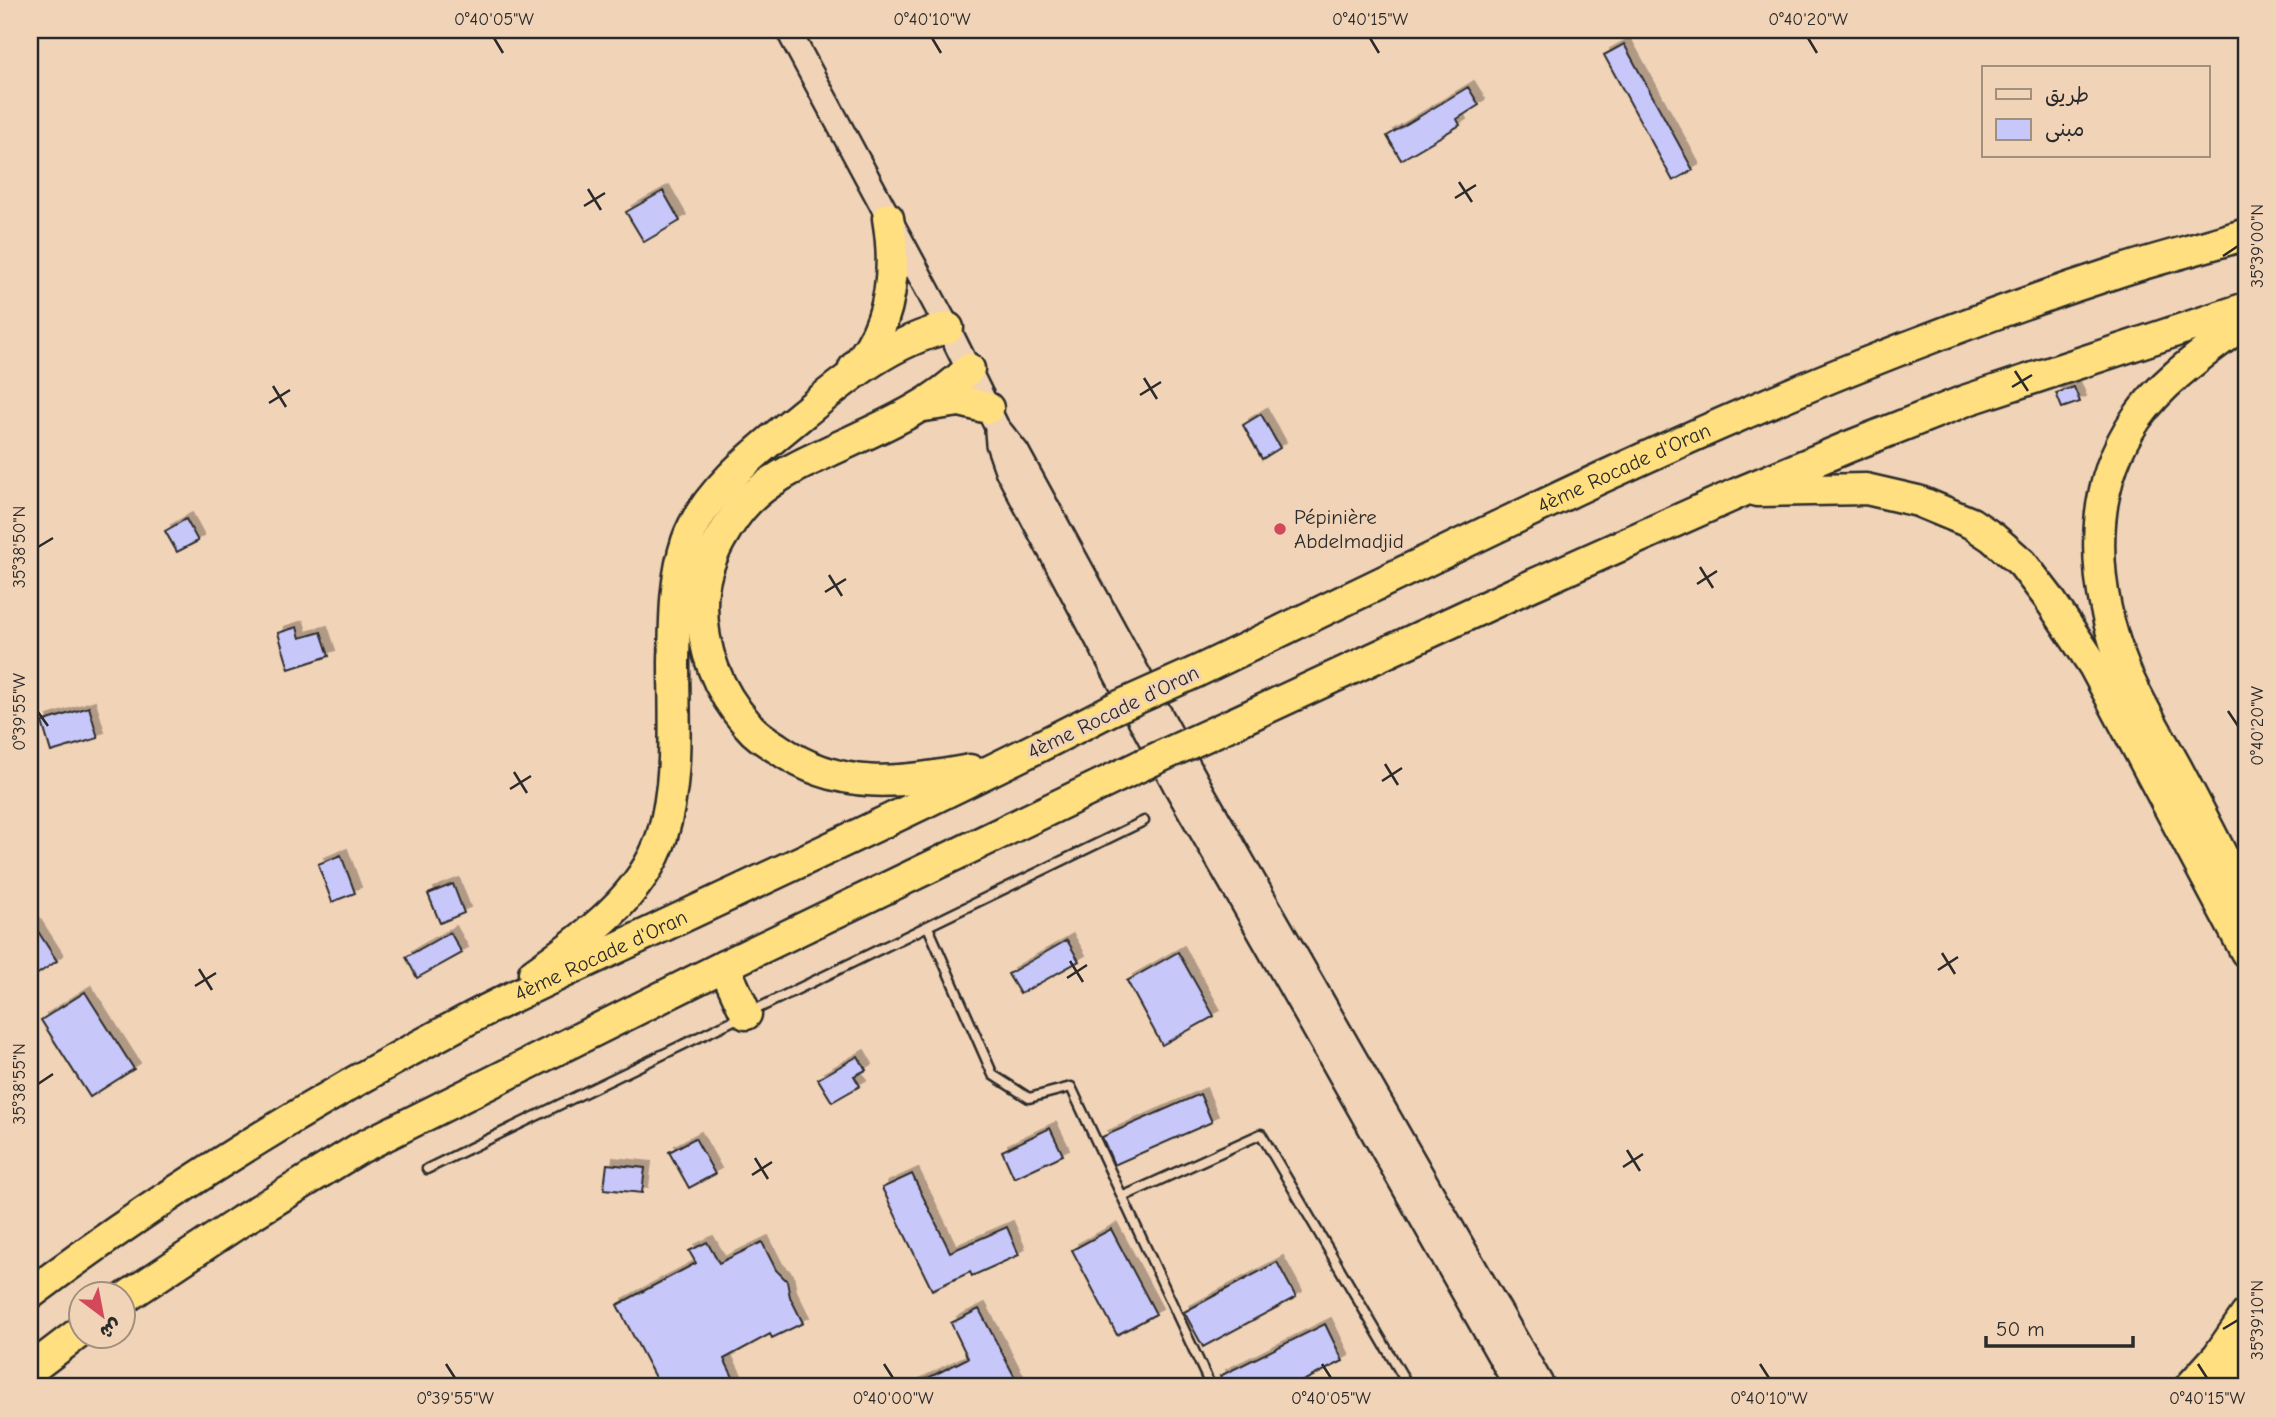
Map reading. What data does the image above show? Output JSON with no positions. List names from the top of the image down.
{
  "streets": {
    "highway": ["4ème Rocade d'Oran"]
  },
  "places": ["Pépinière Abdelmadjid"],
  "legend": ["طريق", "مبنى"],
  "scale_bar": "50 m",
  "north": "bottom right",
  "coordinates": [
    "0°40'05\"W",
    "0°40'10\"W",
    "0°40'15\"W",
    "0°40'20\"W",
    "35°39'00\"N",
    "35°38'50\"N",
    "0°39'55\"W",
    "35°38'55\"N",
    "35°39'10\"N",
    "0°40'00\"W"
  ]
}
